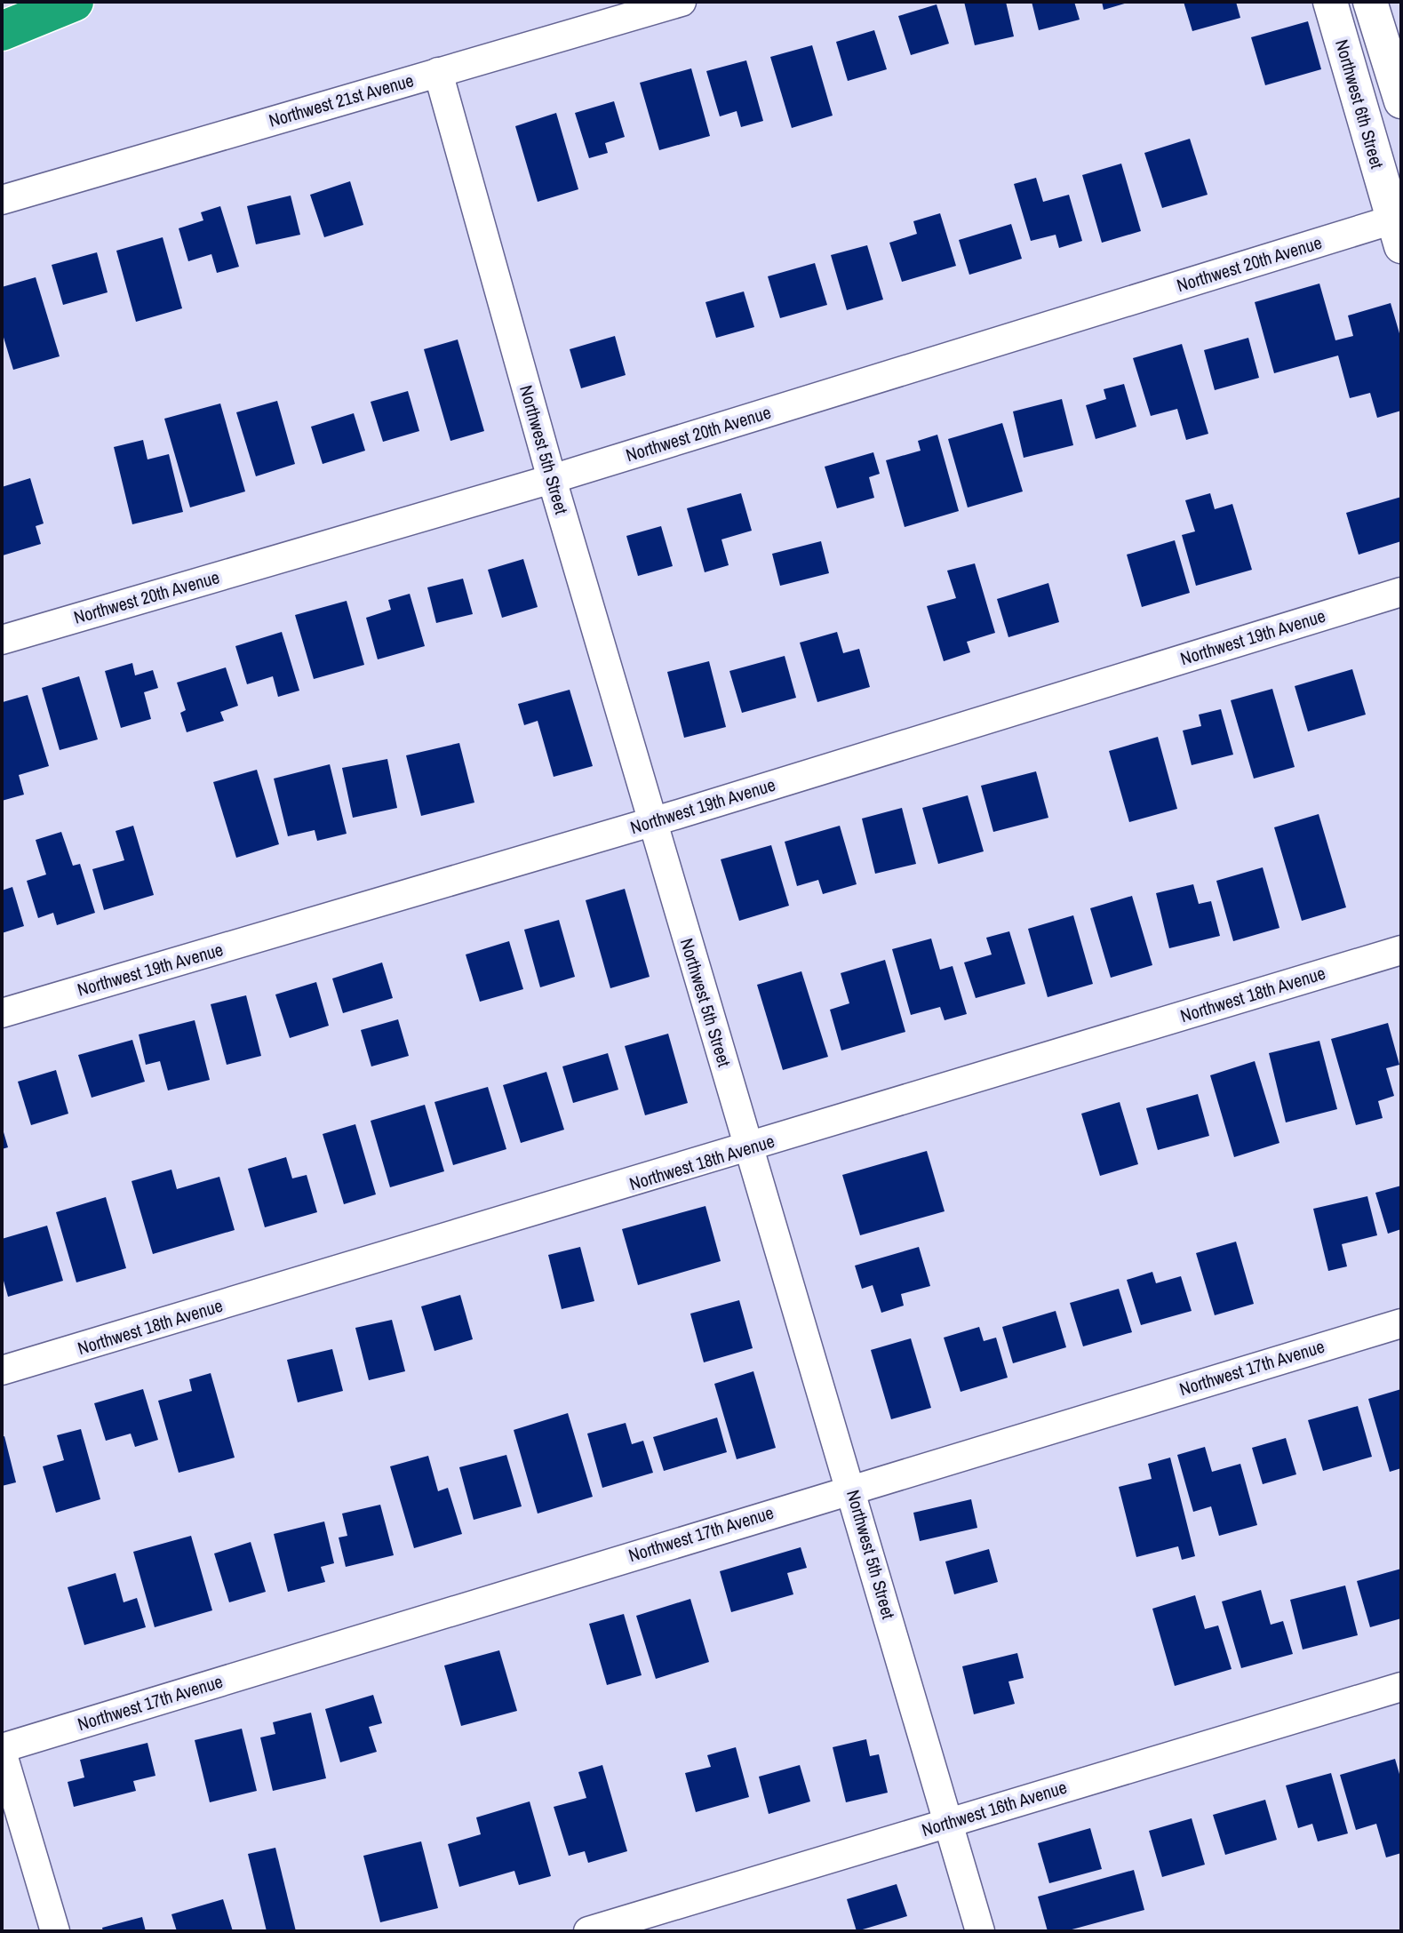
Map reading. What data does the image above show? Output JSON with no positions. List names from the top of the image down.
{
  "streets": {
    "street": [
      "Northwest 21st Avenue",
      "Northwest 6th Street",
      "Northwest 20th Avenue",
      "Northwest 5th Street",
      "Northwest 19th Avenue",
      "Northwest 18th Avenue",
      "Northwest 17th Avenue",
      "Northwest 16th Avenue"
    ]
  },
  "crossings": [
    ["Northwest 21st Avenue", "Northwest 5th Street"],
    ["Northwest 6th Street", "Northwest 20th Avenue"],
    ["Northwest 20th Avenue", "Northwest 5th Street"],
    ["Northwest 5th Street", "Northwest 19th Avenue"],
    ["Northwest 5th Street", "Northwest 18th Avenue"],
    ["Northwest 5th Street", "Northwest 17th Avenue"],
    ["Northwest 5th Street", "Northwest 16th Avenue"]
  ]
}
